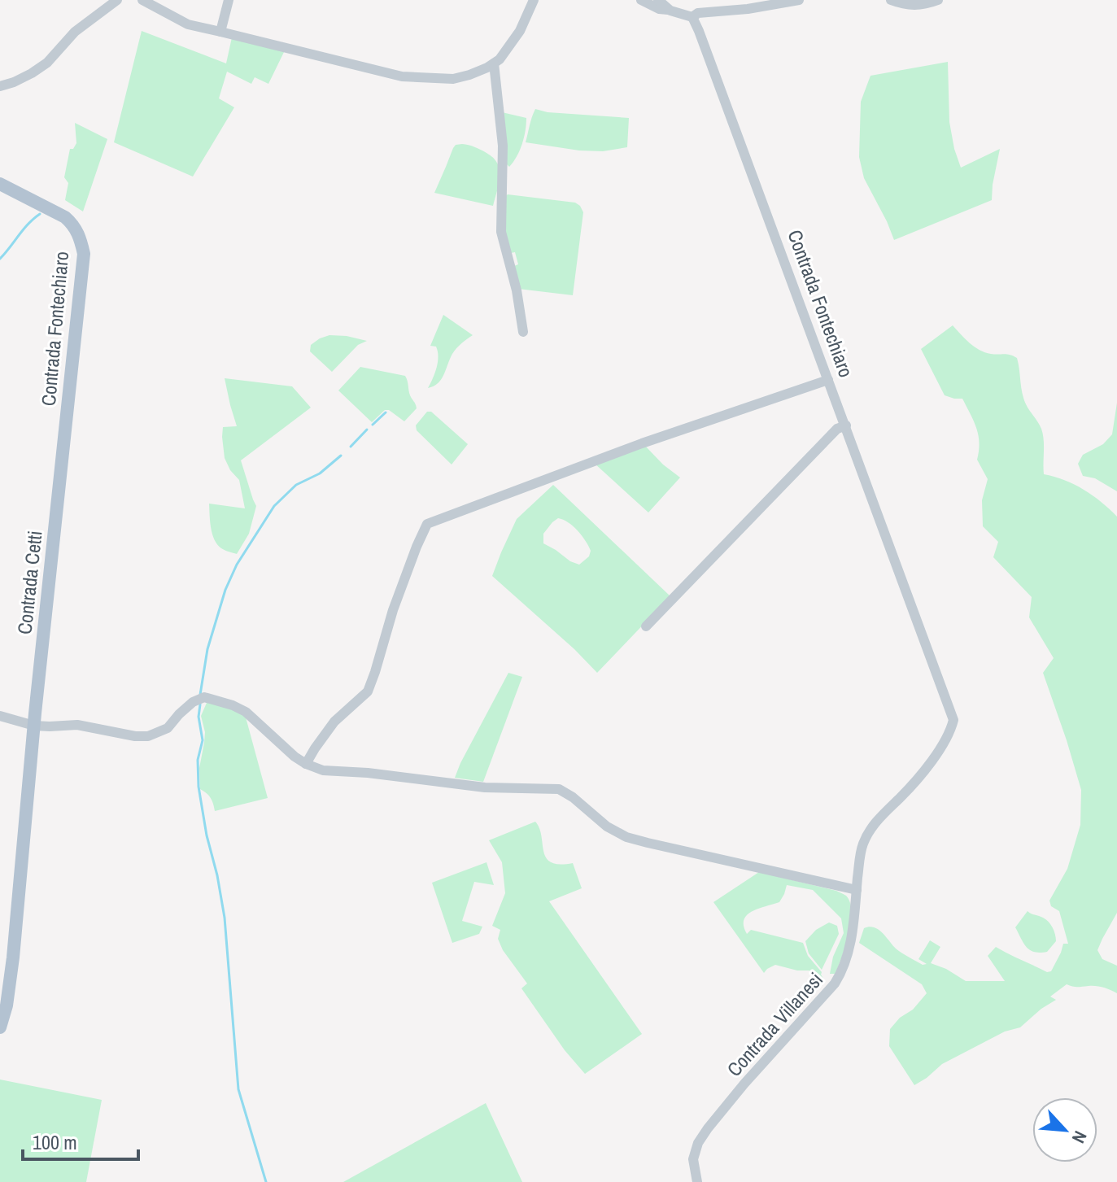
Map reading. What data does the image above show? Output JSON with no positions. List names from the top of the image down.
{
  "streets": {
    "main road": ["Contrada Fontechiaro", "Contrada Cetti"],
    "street": ["Contrada Villanesi"]
  },
  "crossings": [
    ["Contrada Fontechiaro", "Contrada Cetti"],
    ["Contrada Fontechiaro", "Contrada Villanesi"]
  ],
  "scale_bar": "100 m",
  "north": "bottom right"
}
